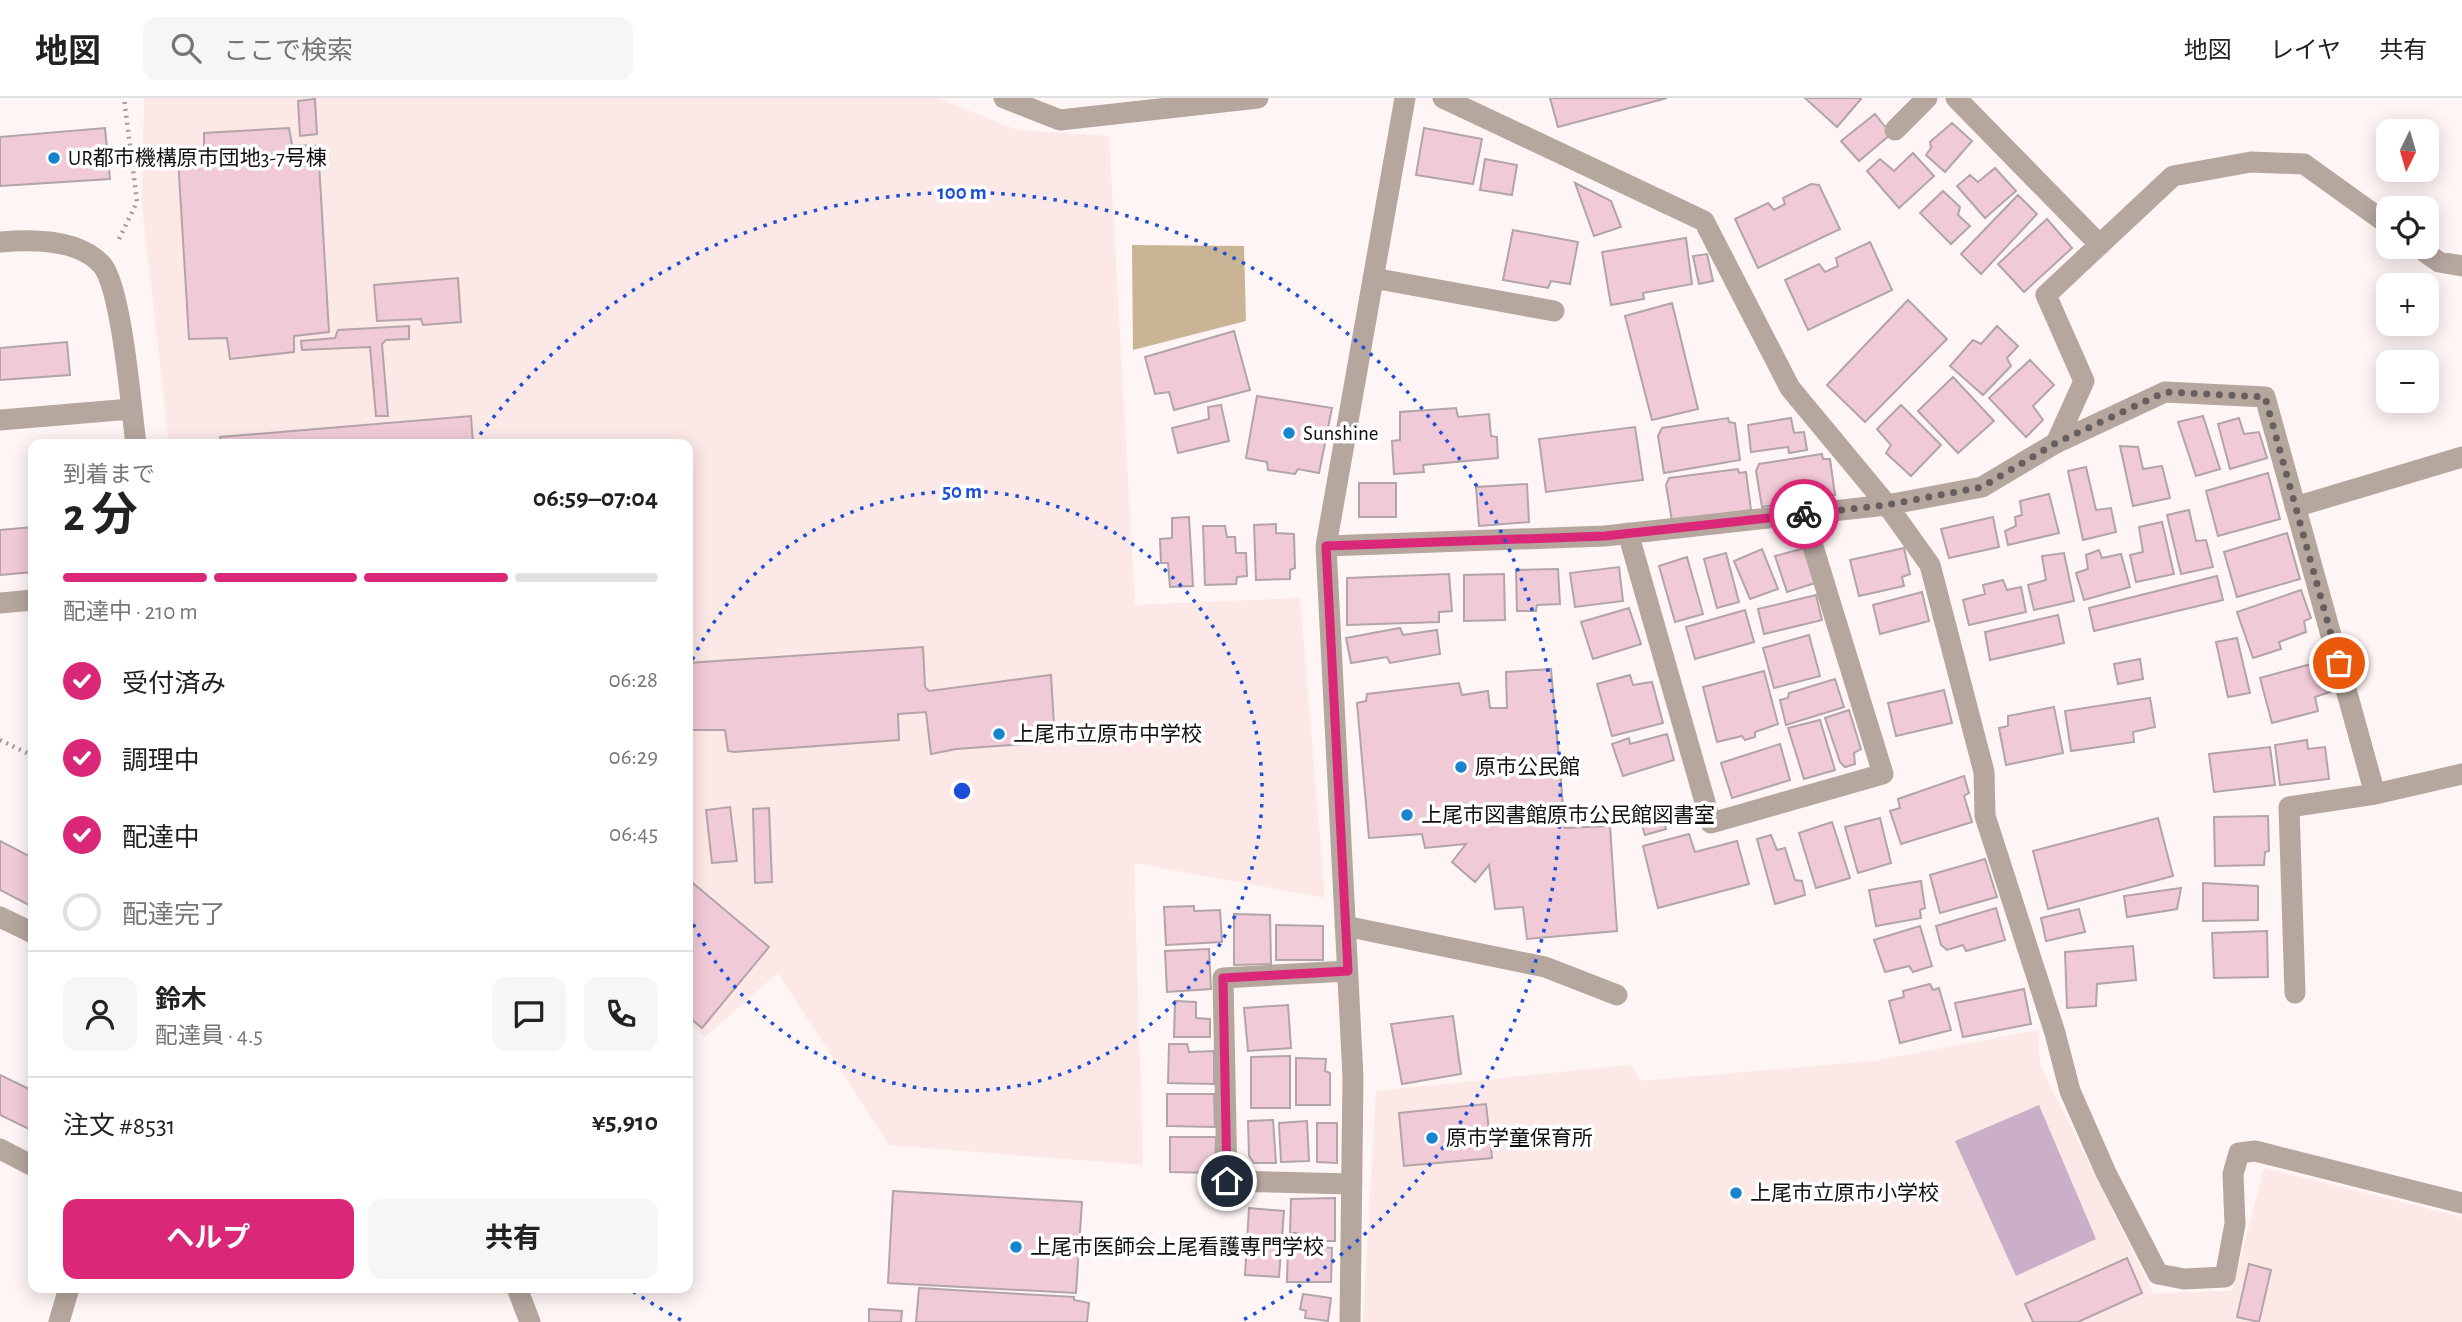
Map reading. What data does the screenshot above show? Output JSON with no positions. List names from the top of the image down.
{
  "places": [
    "UR都市機構原市団地3-7号棟",
    "Sunshine",
    "上尾市立原市中学校",
    "原市公民館",
    "上尾市図書館原市公民館図書室",
    "原市学童保育所",
    "上尾市立原市小学校",
    "上尾市医師会上尾看護専門学校"
  ],
  "north": "bottom",
  "page": {
    "header": "地図",
    "search": "ここで検索",
    "nav": ["地図", "レイヤ", "共有"],
    "map_buttons": ["+", "−"],
    "heading": ["2 分", "到着まで", "06:59–07:04"],
    "panel": [
      "鈴木",
      "配達員 · 4.5",
      "注文 #8531",
      "¥5,910"
    ],
    "bar": "配達中 · 210 m",
    "list": [
      ["受付済み", "06:28"],
      ["調理中", "06:29"],
      ["配達中", "06:45"],
      "配達完了"
    ],
    "buttons": ["ヘルプ", "共有"]
  },
  "rings": ["100 m", "50 m"]
}
